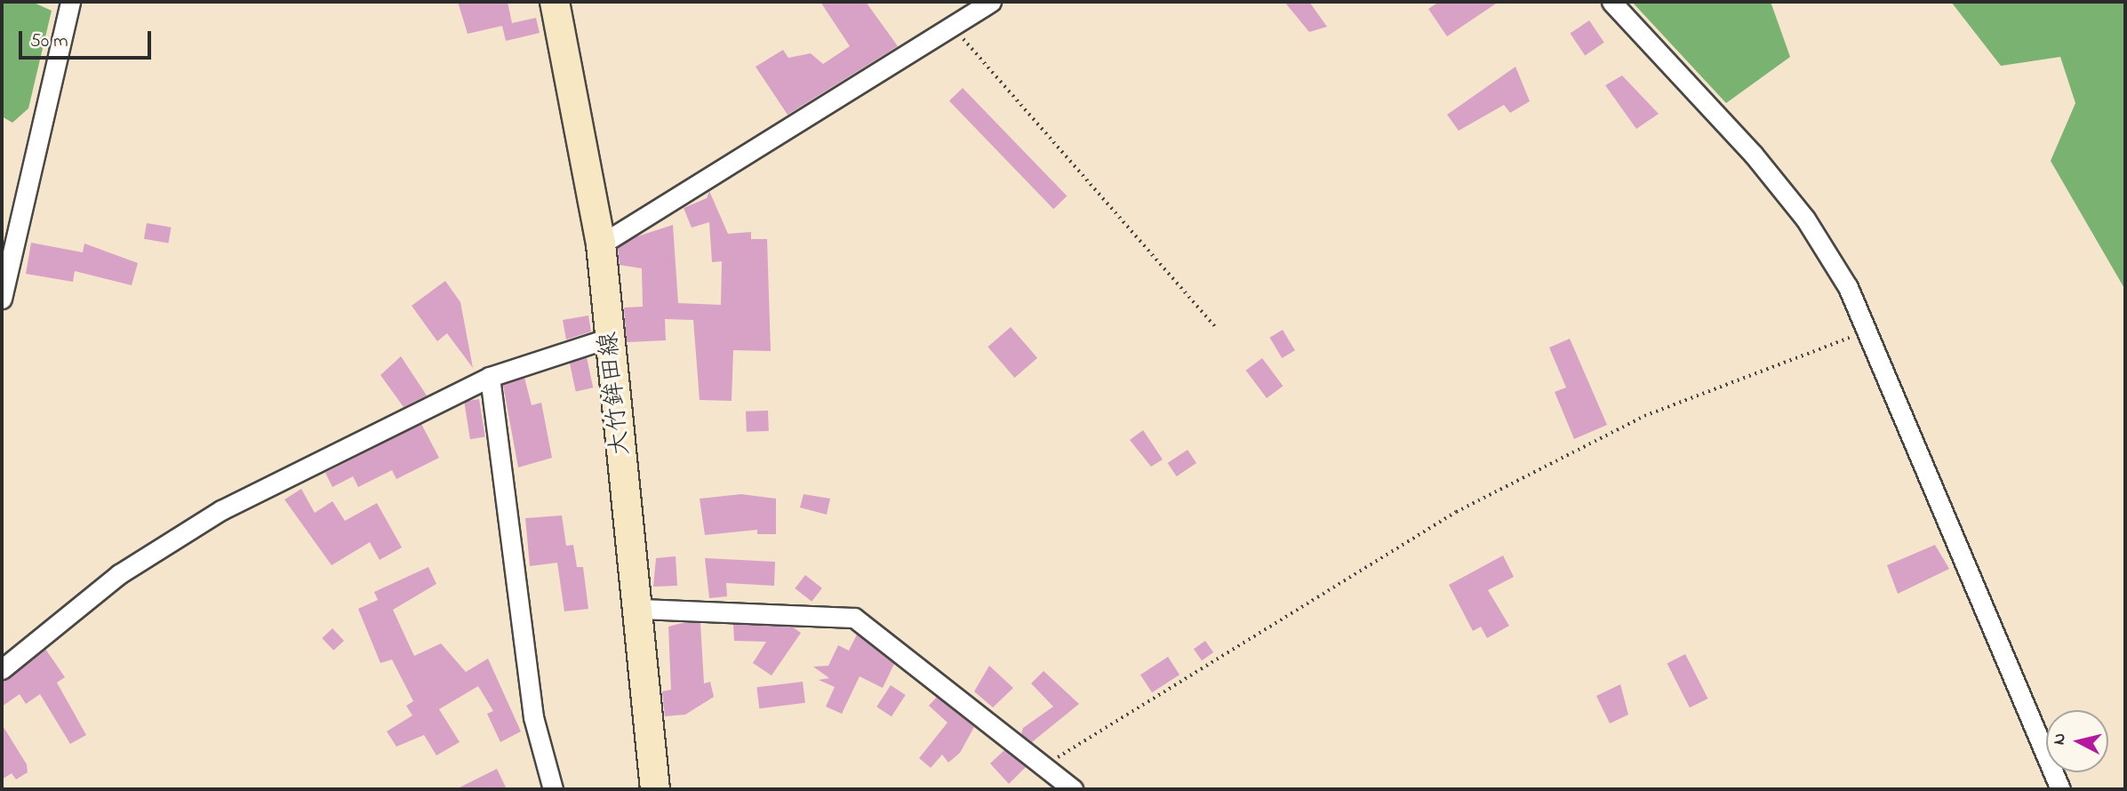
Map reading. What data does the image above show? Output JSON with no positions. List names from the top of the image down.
{
  "streets": {
    "main road": ["大竹鉾田線"]
  },
  "scale_bar": "50 m",
  "north": "left"
}
